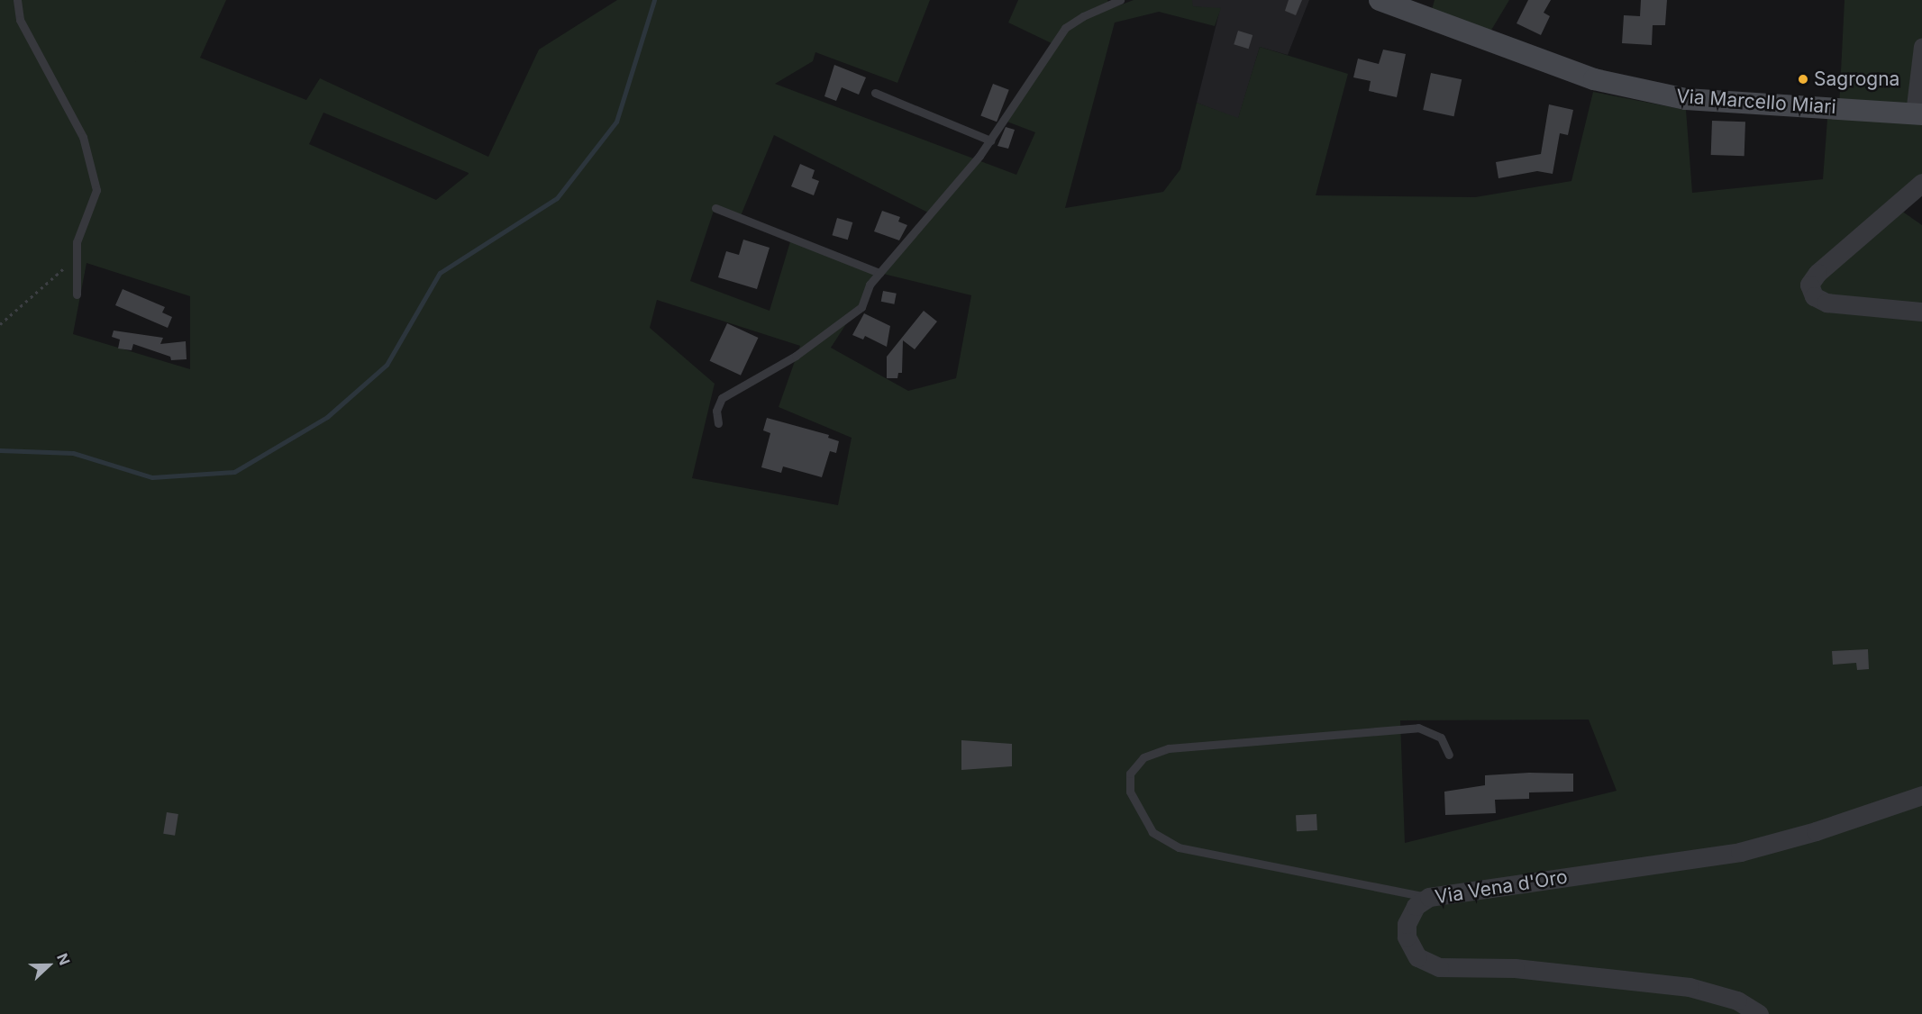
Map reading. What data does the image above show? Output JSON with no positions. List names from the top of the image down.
{
  "streets": {
    "main road": ["Via Marcello Miari"],
    "street": ["Via Vena d'Oro"]
  },
  "places": ["Sagrogna"],
  "north": "right"
}
